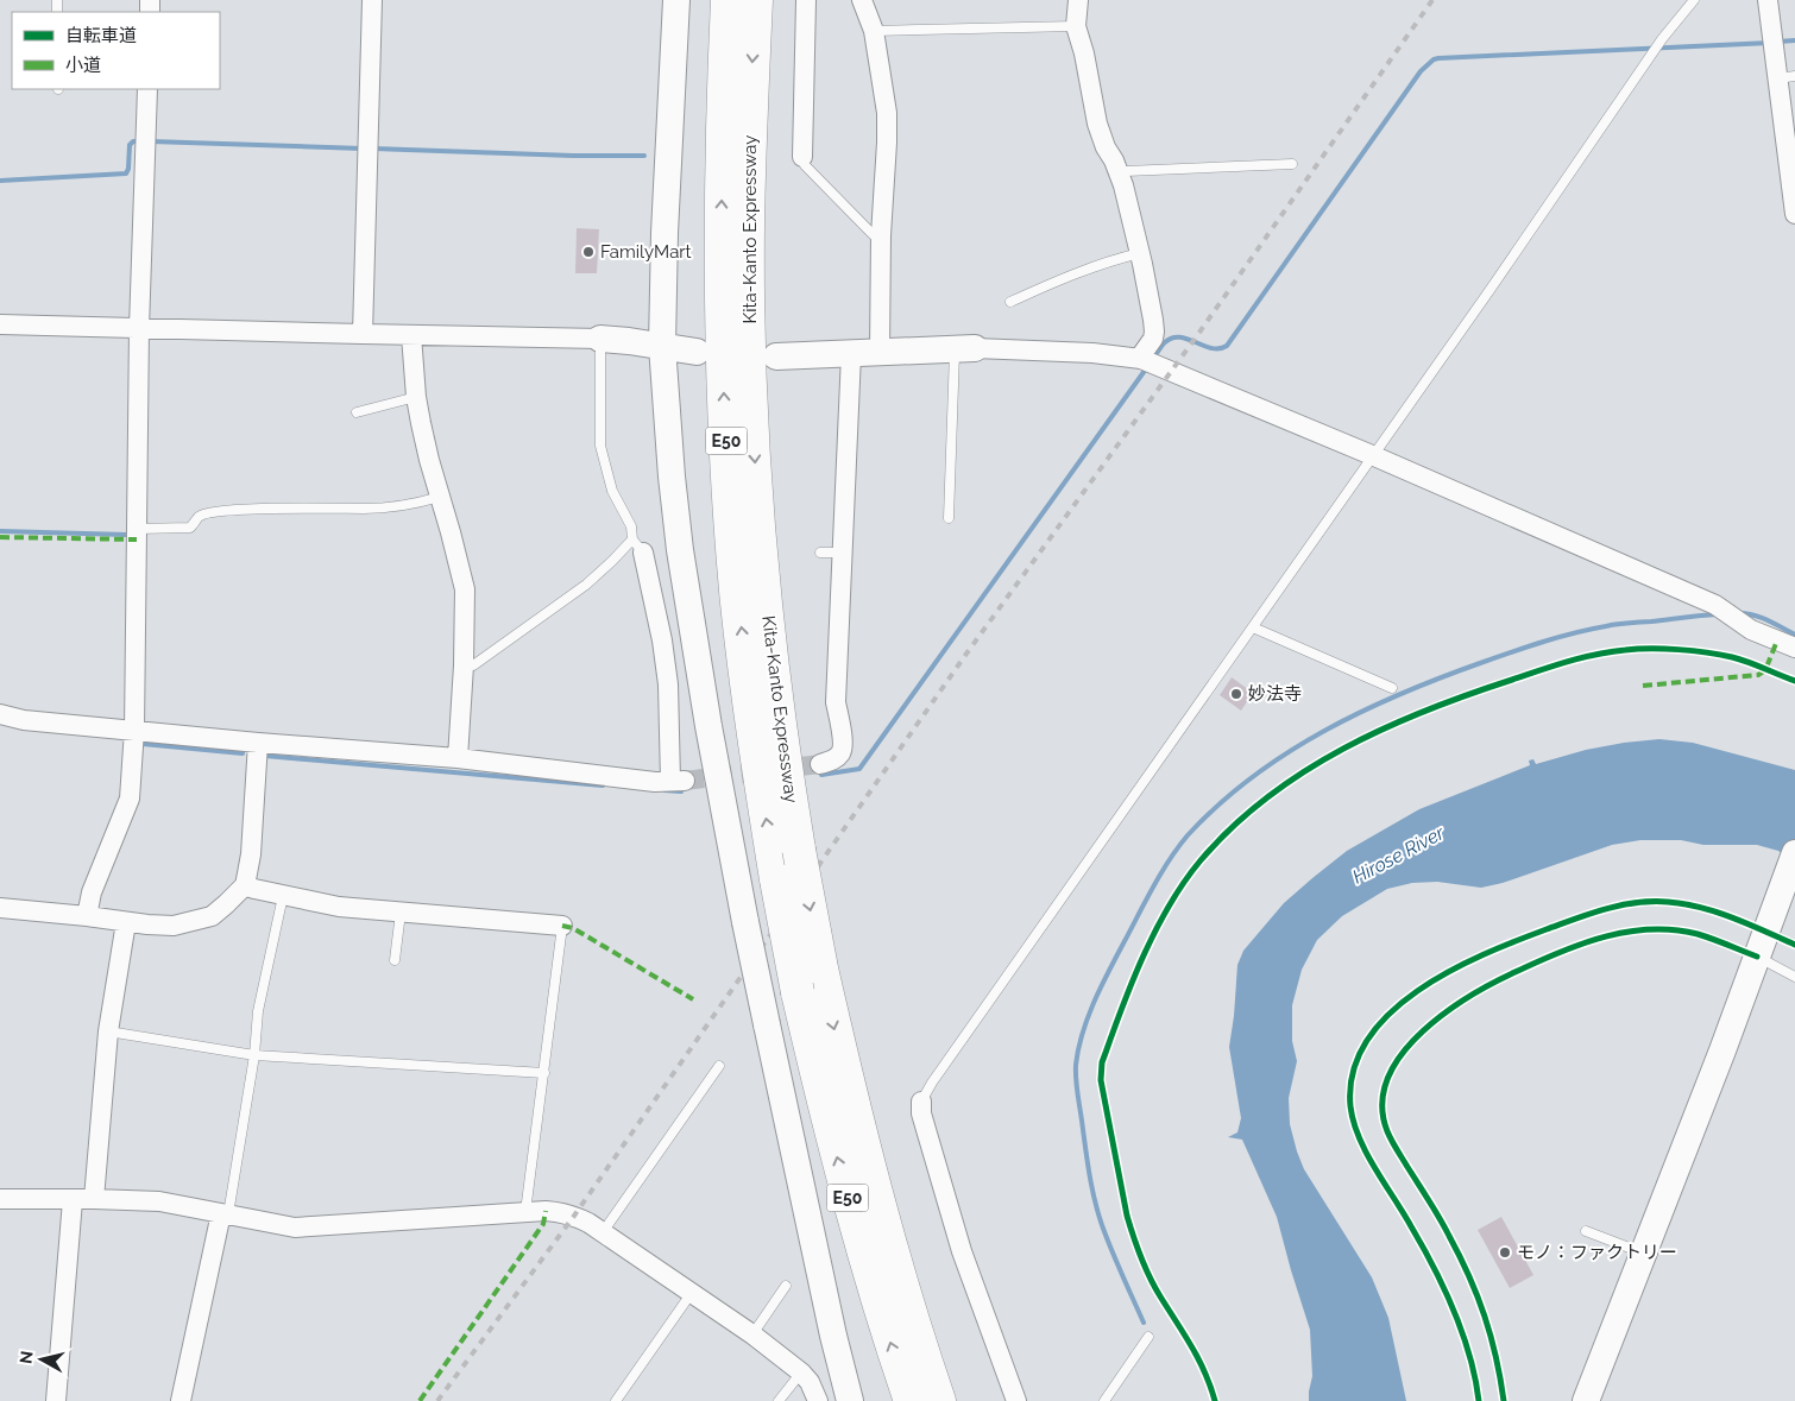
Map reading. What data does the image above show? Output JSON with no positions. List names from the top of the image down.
{
  "streets": {
    "highway": ["Kita-Kanto Expressway", "E50"]
  },
  "water": ["Hirose River"],
  "places": ["FamilyMart", "妙法寺", "モノ：ファクトリー"],
  "legend": ["自転車道", "小道"],
  "north": "left"
}
